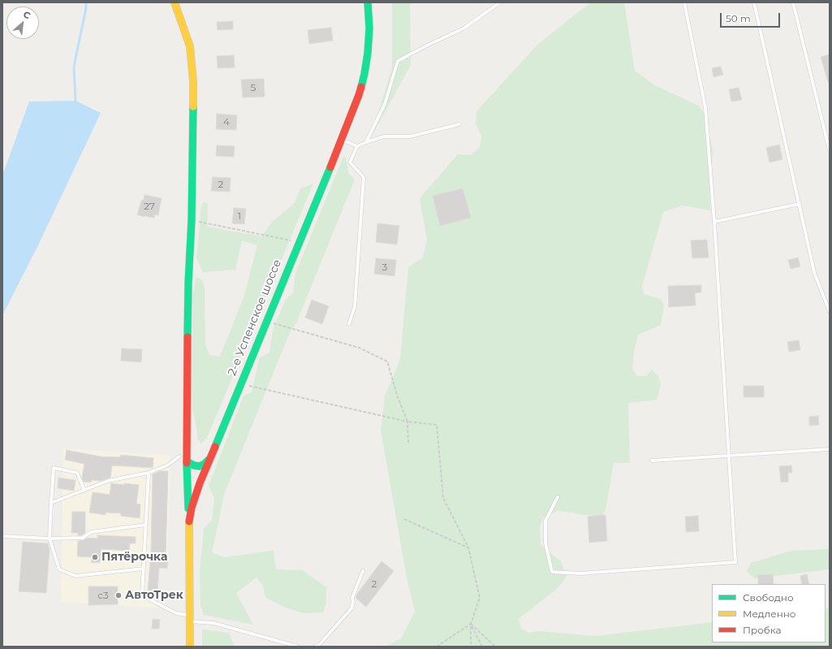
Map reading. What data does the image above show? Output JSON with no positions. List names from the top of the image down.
{
  "streets": {
    "main road": ["2-е Успенское шоссе"]
  },
  "places": ["Пятёрочка", "АвтоТрек"],
  "house_numbers": [
    "5",
    "4",
    "2",
    "27",
    "1",
    "3",
    "2",
    "с3"
  ],
  "legend": ["Свободно", "Медленно", "Пробка"],
  "scale_bar": "50 m",
  "north": "top right"
}
